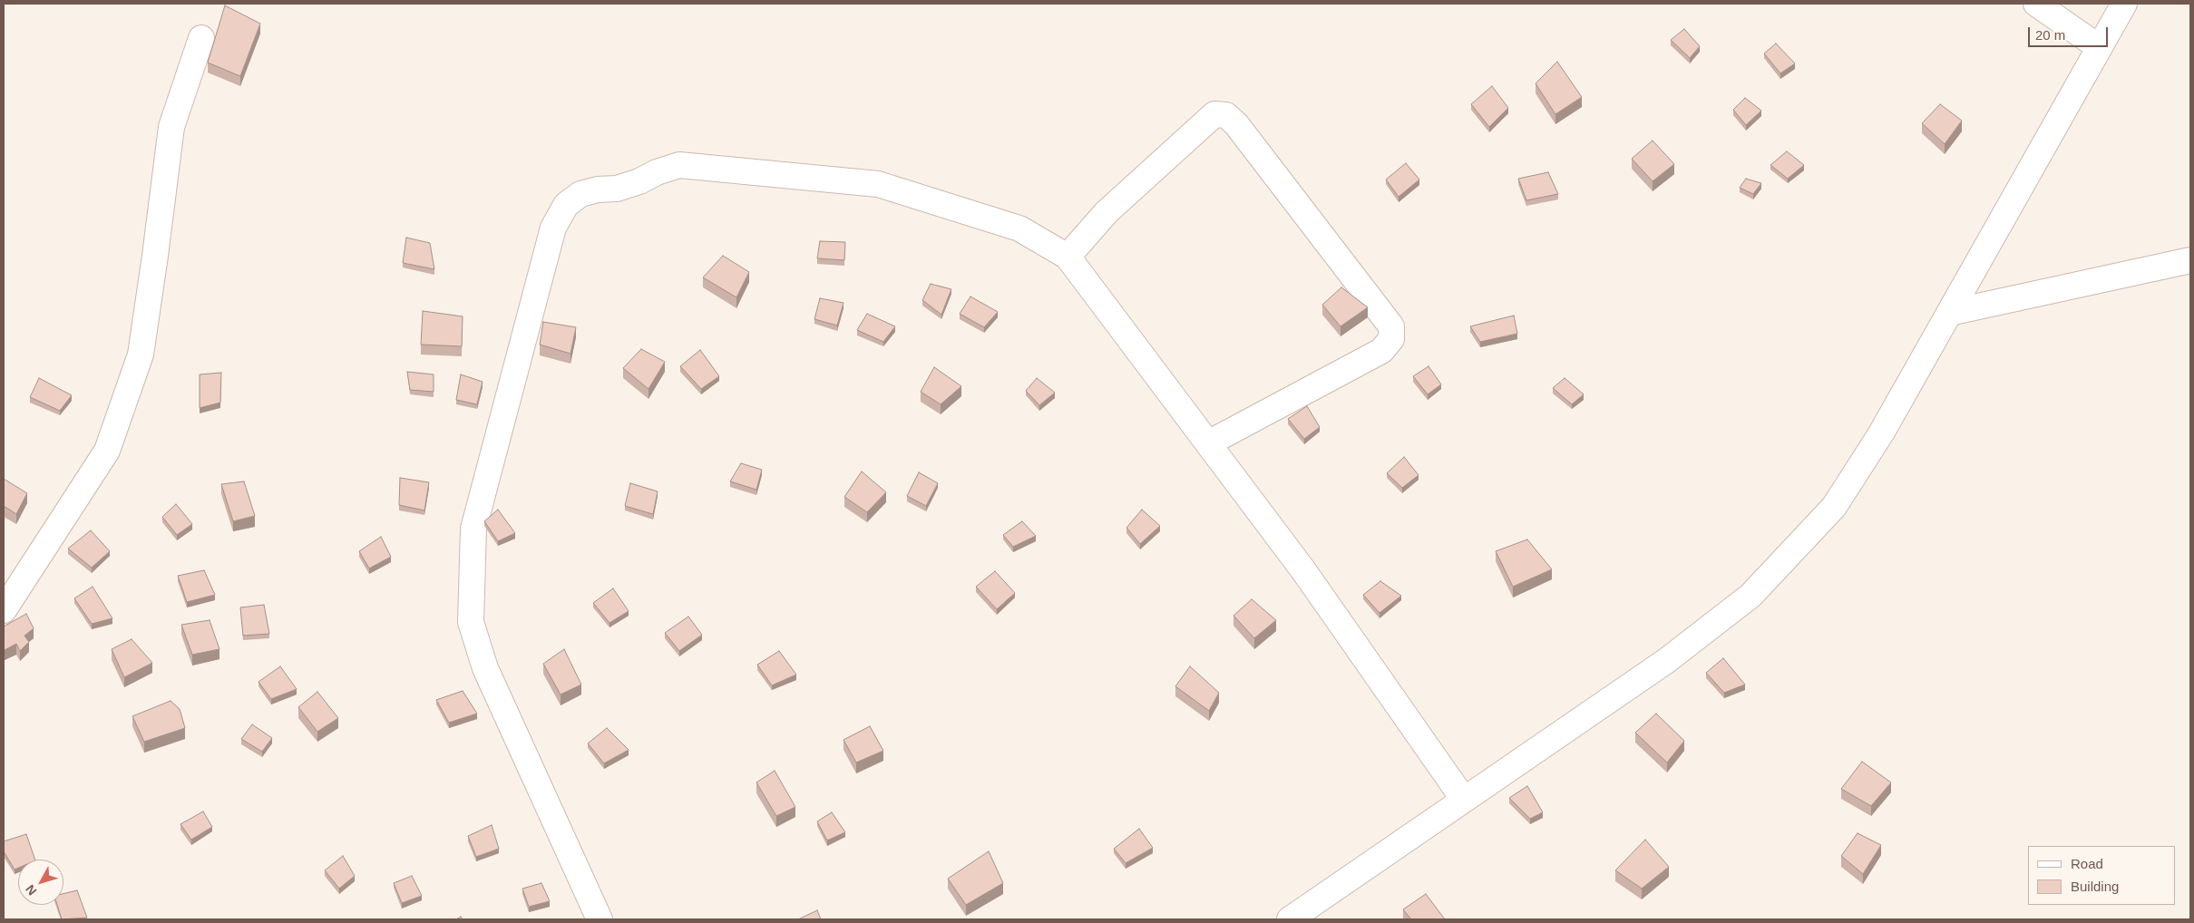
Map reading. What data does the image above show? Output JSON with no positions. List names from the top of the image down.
{
  "legend": ["Road", "Building"],
  "scale_bar": "20 m",
  "north": "bottom left"
}
